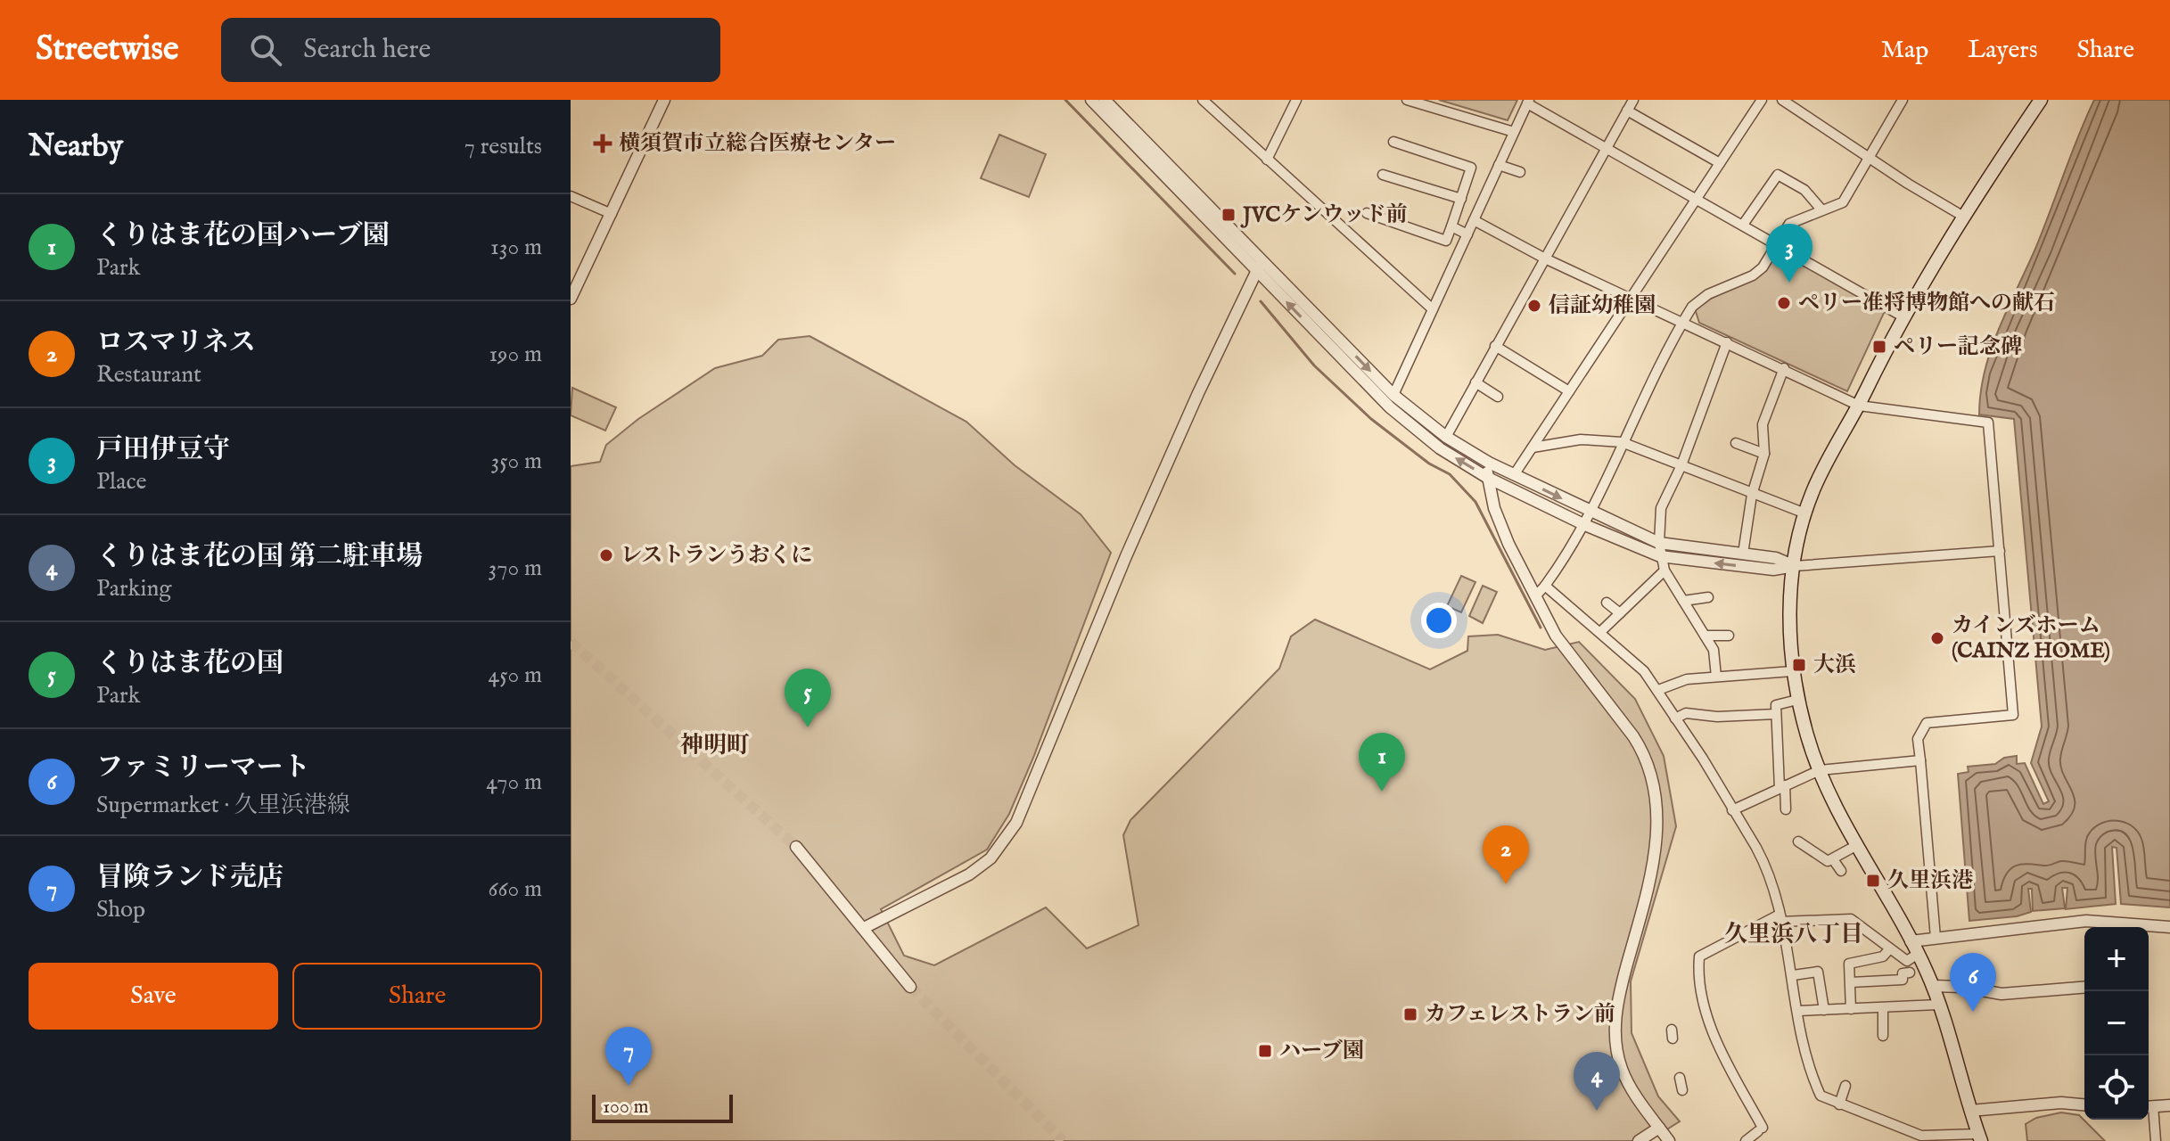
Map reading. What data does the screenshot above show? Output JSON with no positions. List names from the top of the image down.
{
  "districts": ["神明町", "久里浜八丁目"],
  "places": {
    "health": ["横須賀市立総合医療センター"],
    "transit": [
      "JVCケンウッド前",
      "ペリー記念碑",
      "大浜",
      "久里浜港",
      "カフェレストラン前",
      "ハーブ園"
    ],
    "other": [
      "ペリー准将博物館への献石",
      "信証幼稚園",
      "レストランうおくに",
      "カインズホーム (CAINZ HOME)"
    ]
  },
  "scale_bar": "100 m",
  "page": {
    "header": "Streetwise",
    "search": "Search here",
    "nav": ["Map", "Layers", "Share"],
    "heading": ["Nearby", "7 results"],
    "list": [
      {
        "mark": "1",
        "name": "くりはま花の国ハーブ園",
        "note": "Park",
        "value": "130 m"
      },
      {
        "mark": "2",
        "name": "ロスマリネス",
        "note": "Restaurant",
        "value": "190 m"
      },
      {
        "mark": "3",
        "name": "戸田伊豆守",
        "note": "Place",
        "value": "350 m"
      },
      {
        "mark": "4",
        "name": "くりはま花の国 第二駐車場",
        "note": "Parking",
        "value": "370 m"
      },
      {
        "mark": "5",
        "name": "くりはま花の国",
        "note": "Park",
        "value": "450 m"
      },
      {
        "mark": "6",
        "name": "ファミリーマート",
        "note": "Supermarket · 久里浜港線",
        "value": "470 m"
      },
      {
        "mark": "7",
        "name": "冒険ランド売店",
        "note": "Shop",
        "value": "660 m"
      }
    ],
    "pins": [
      "3",
      "5",
      "1",
      "2",
      "6",
      "7",
      "4"
    ],
    "map_buttons": ["+", "−"],
    "buttons": ["Save", "Share"],
    "scale": "100 m"
  }
}
